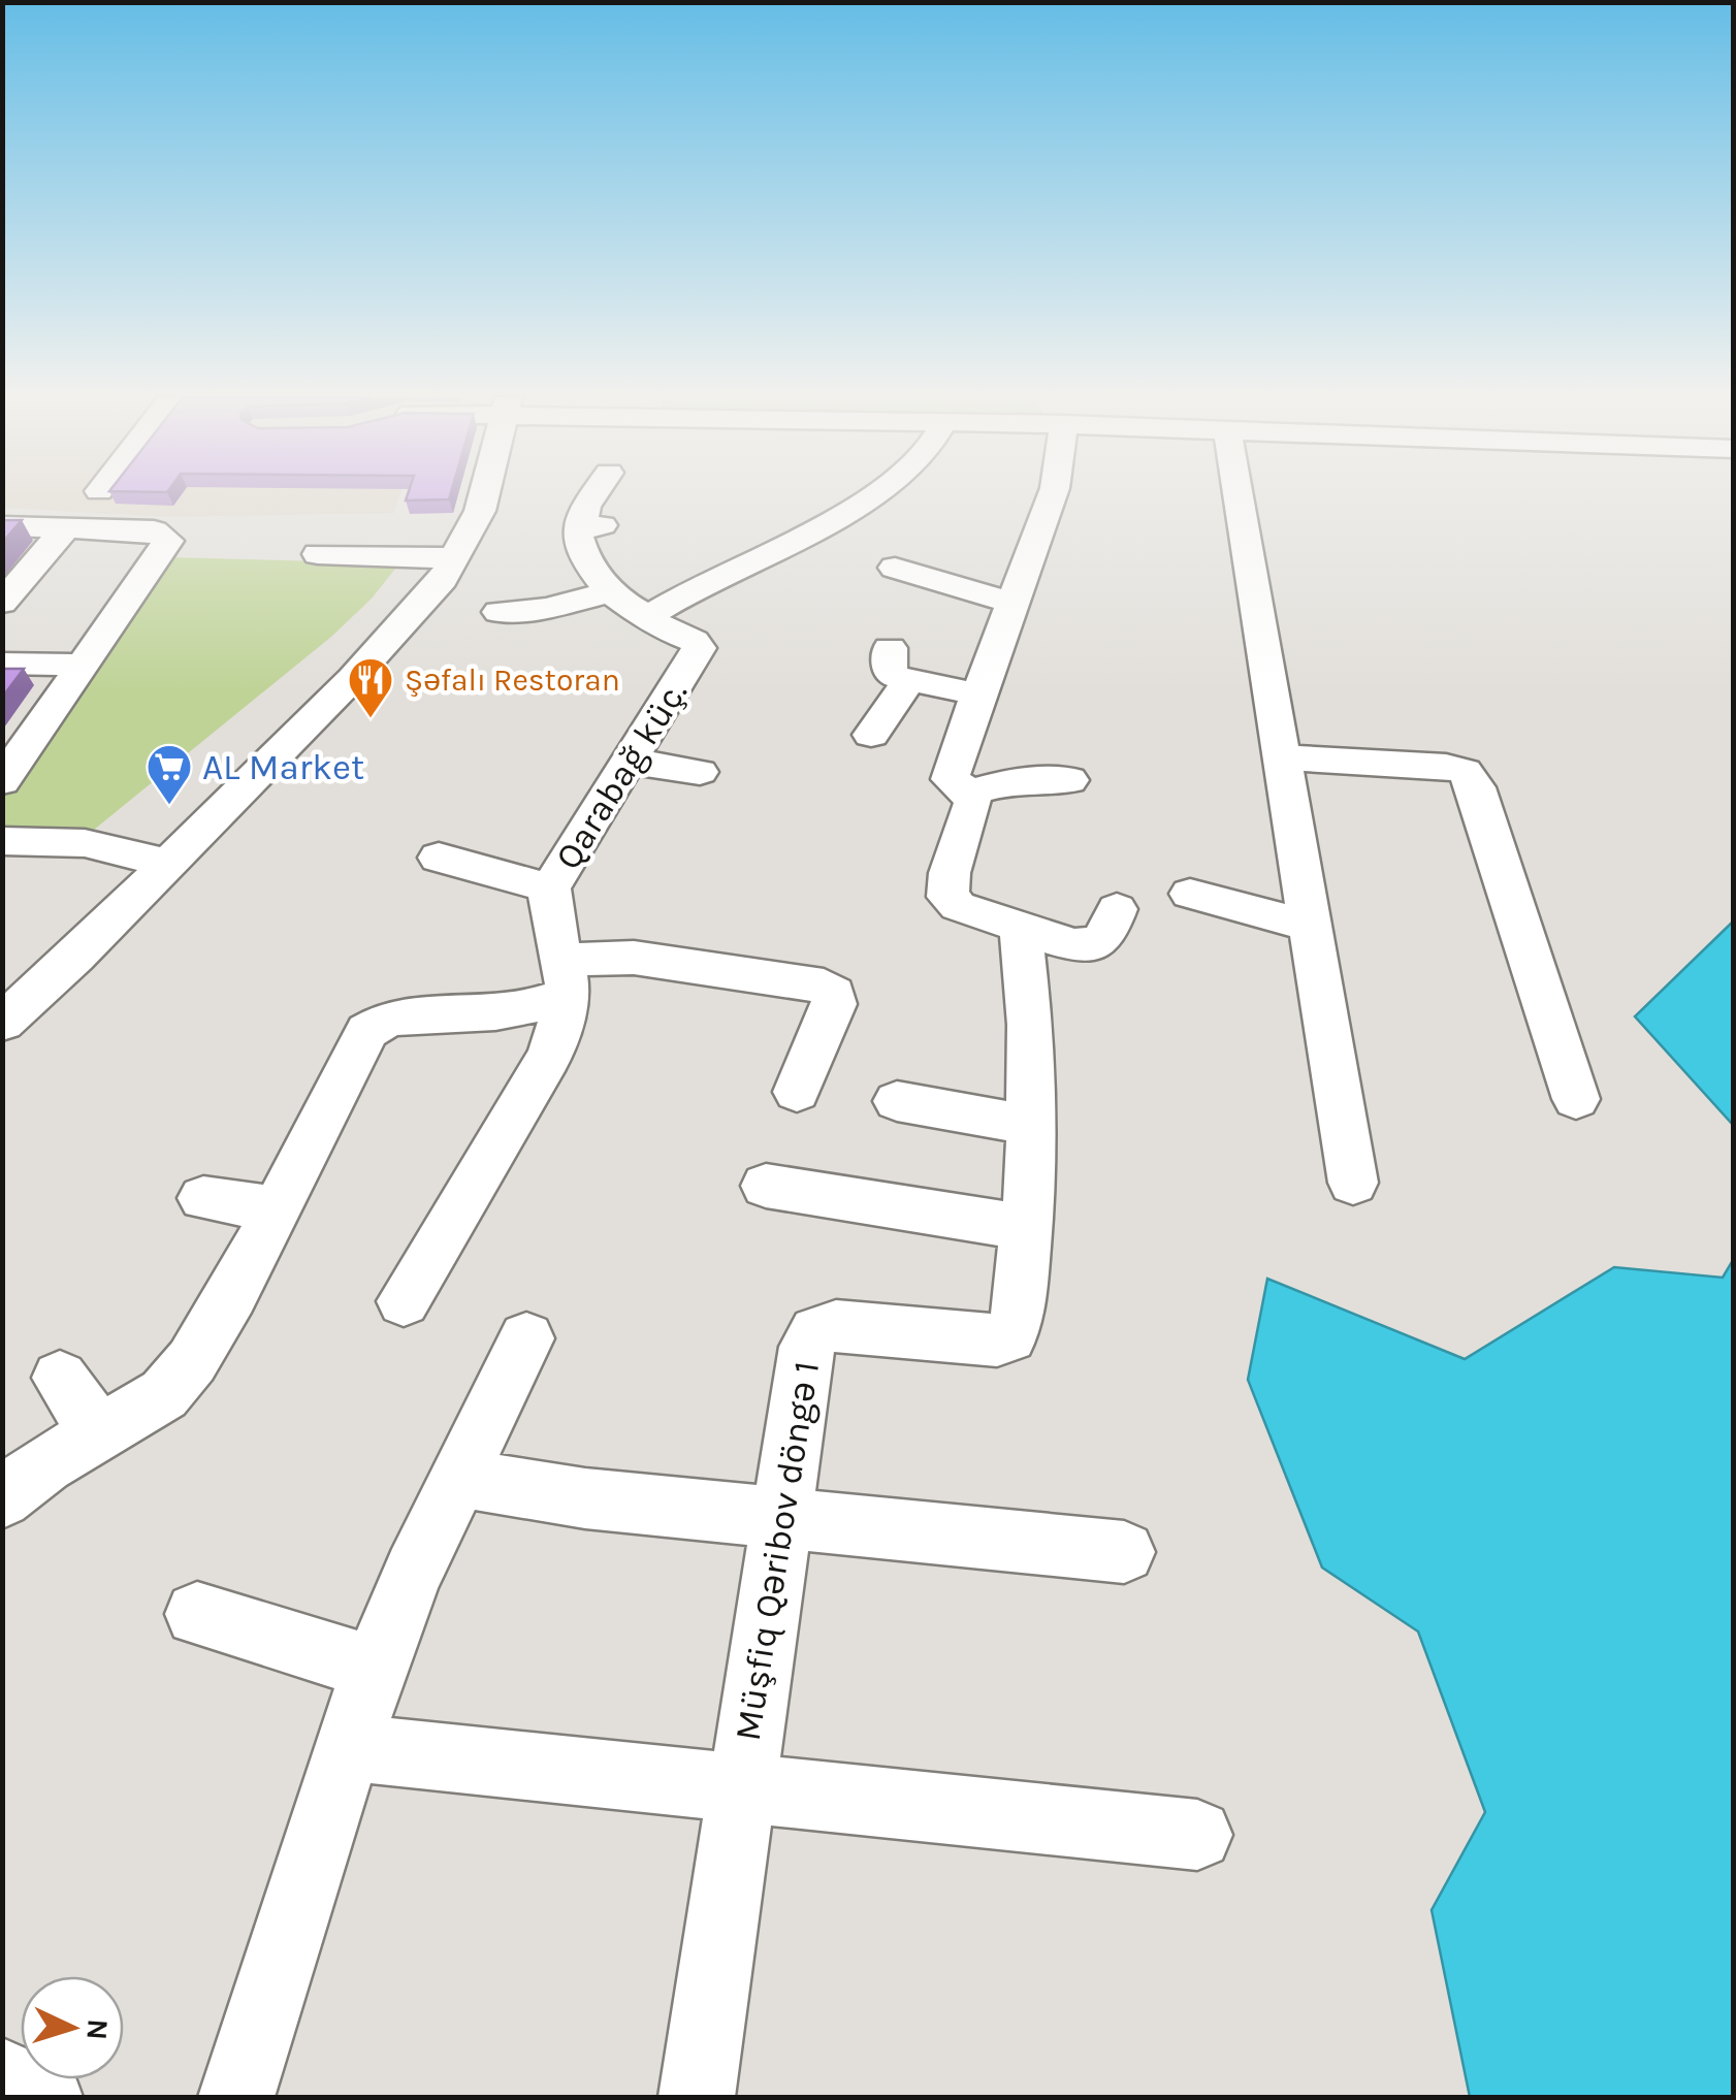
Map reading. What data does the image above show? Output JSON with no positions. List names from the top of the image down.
{
  "streets": {
    "street": ["Qarabağ küç.", "Müşfiq Qəribov döngə 1"]
  },
  "places": {
    "restaurant": ["Şəfalı Restoran"],
    "supermarket": ["AL Market"]
  },
  "north": "right"
}
